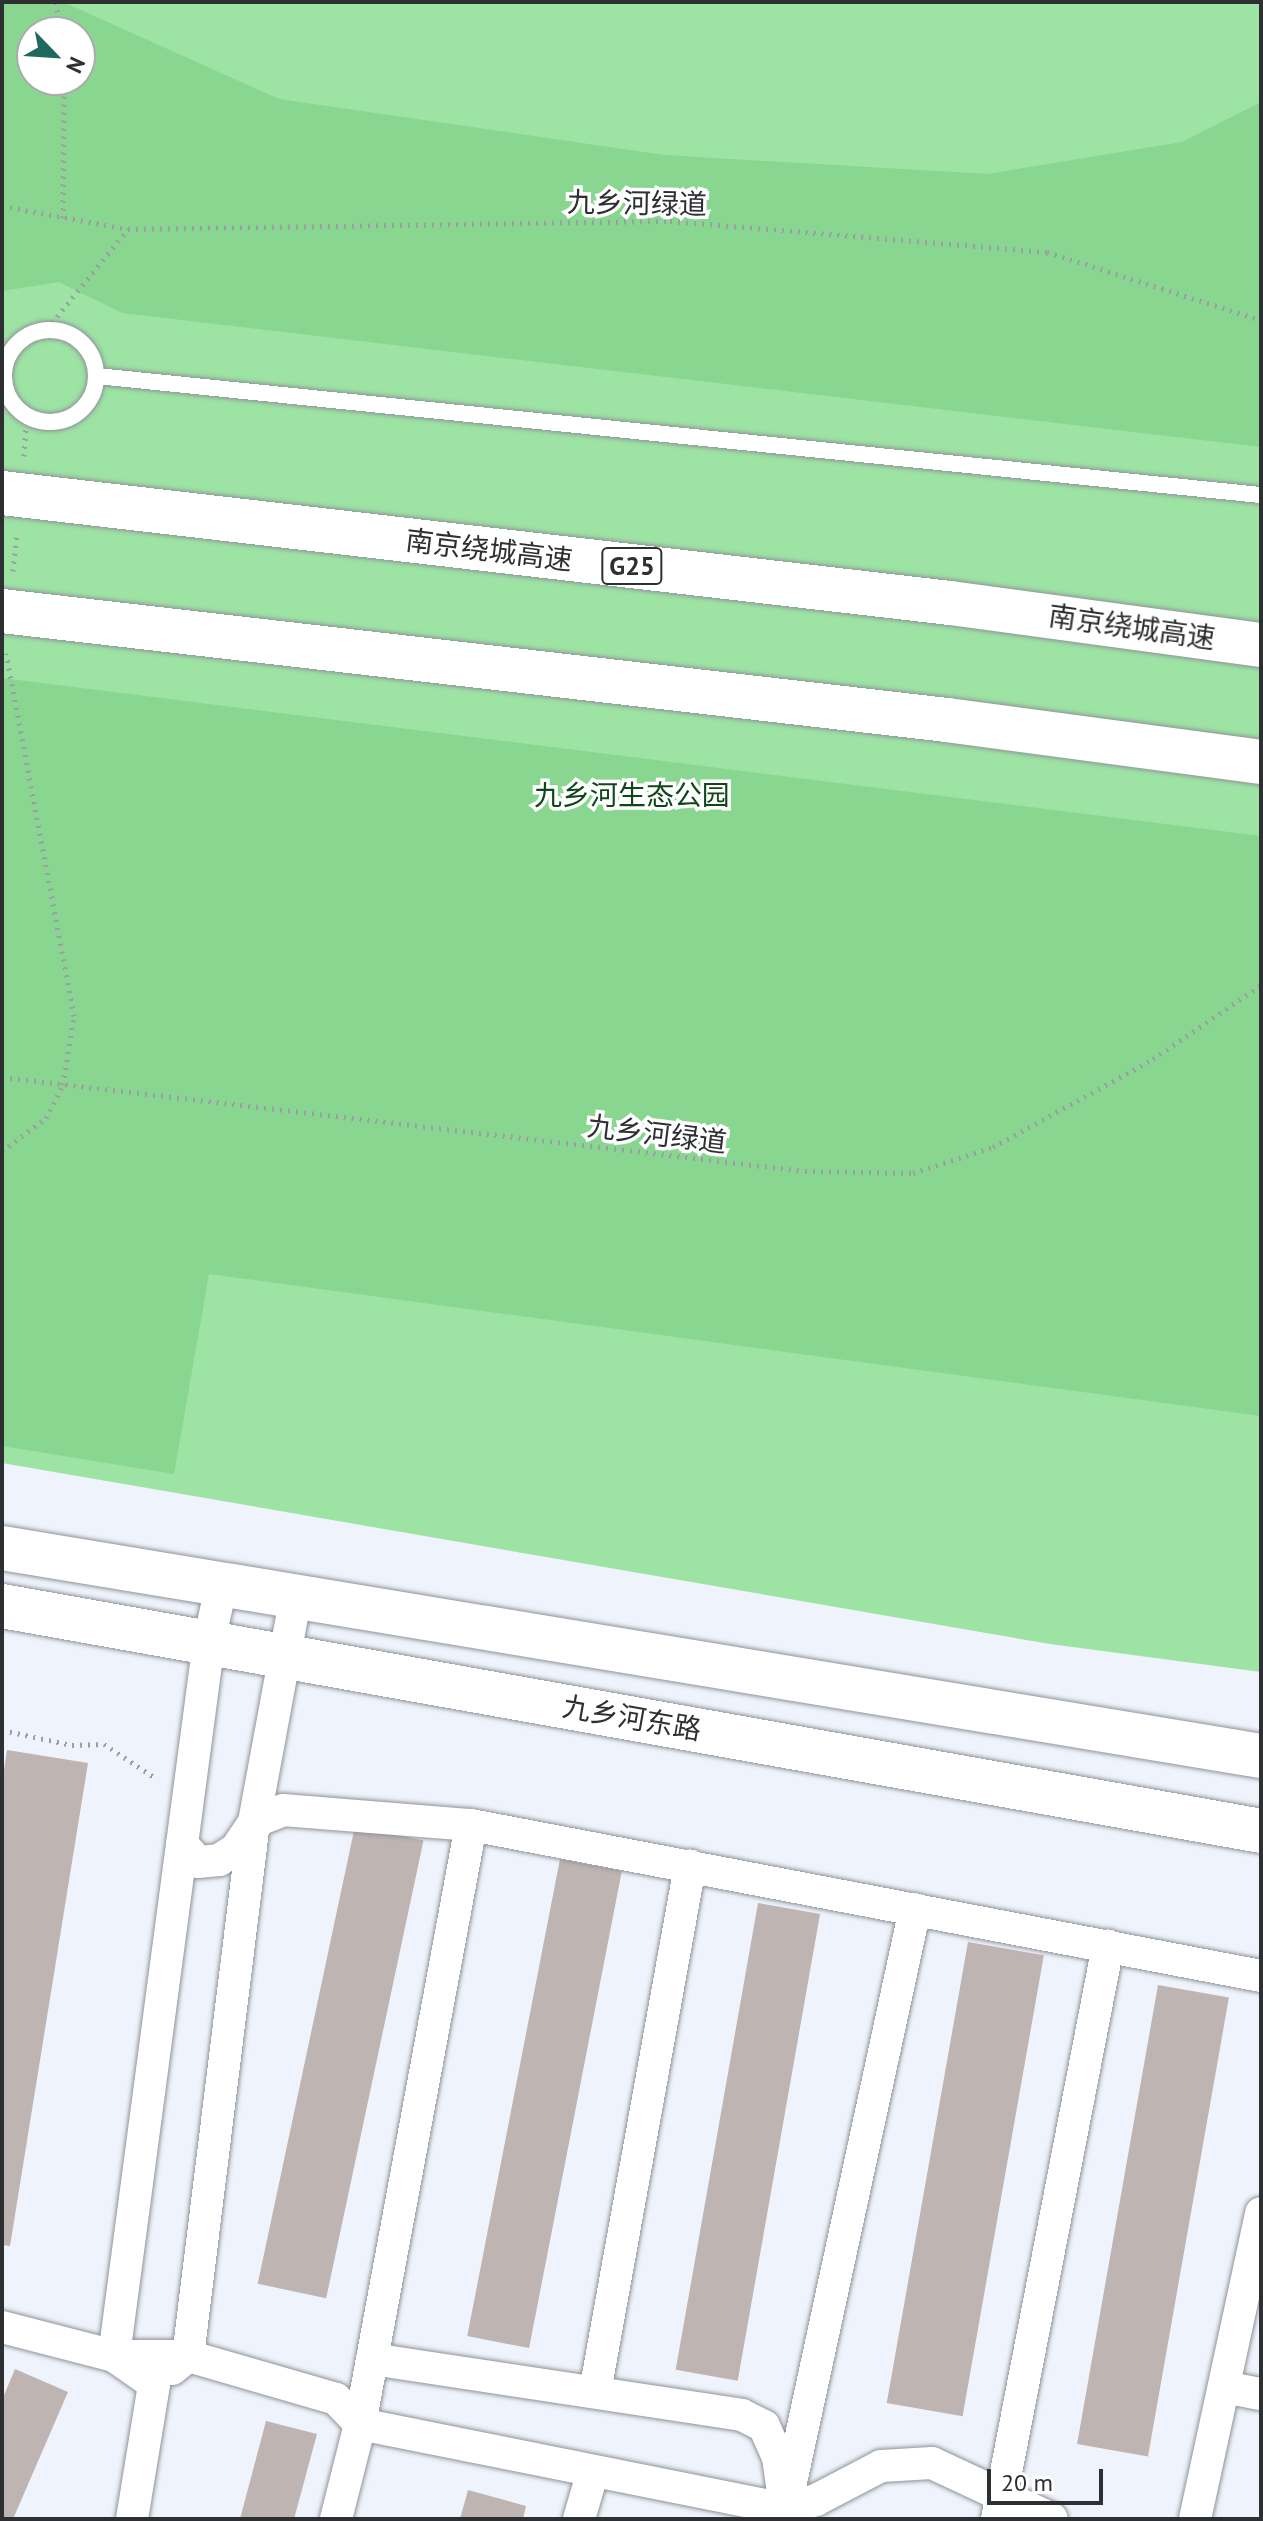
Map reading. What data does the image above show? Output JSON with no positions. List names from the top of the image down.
{
  "streets": {
    "main road": ["南京绕城高速", "G25", "九乡河东路"],
    "path": ["九乡河绿道"]
  },
  "parks": ["九乡河生态公园"],
  "scale_bar": "20 m",
  "north": "bottom right"
}
